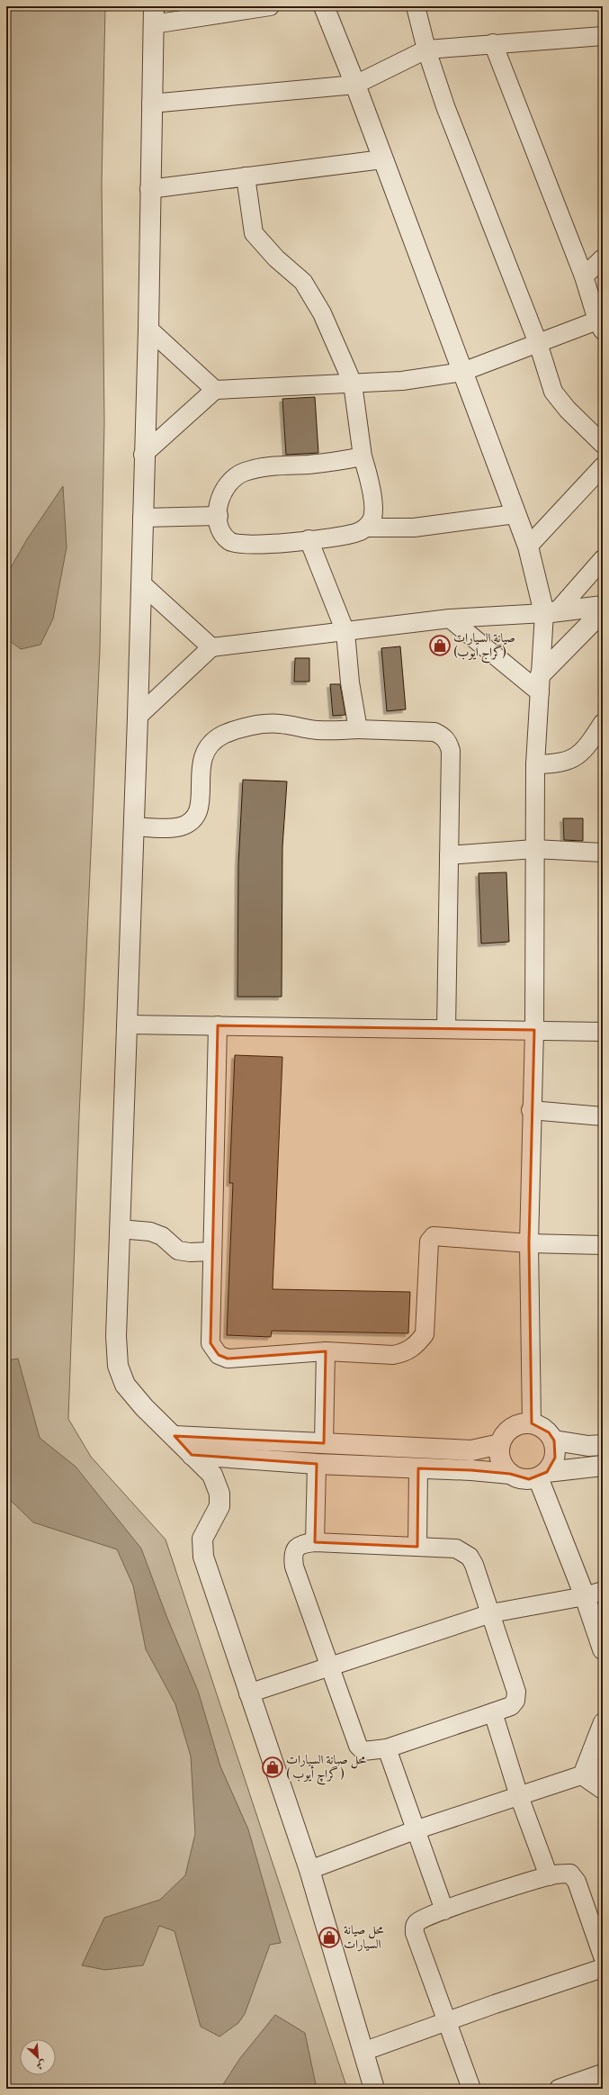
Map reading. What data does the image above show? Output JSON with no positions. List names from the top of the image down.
{
  "places": {
    "shop": ["صيانة السيارات (گراج ايوب)", "محل صيانة السيارات ( گراچ أيوب )", "محل صيانة السيارات"]
  },
  "north": "bottom right"
}
